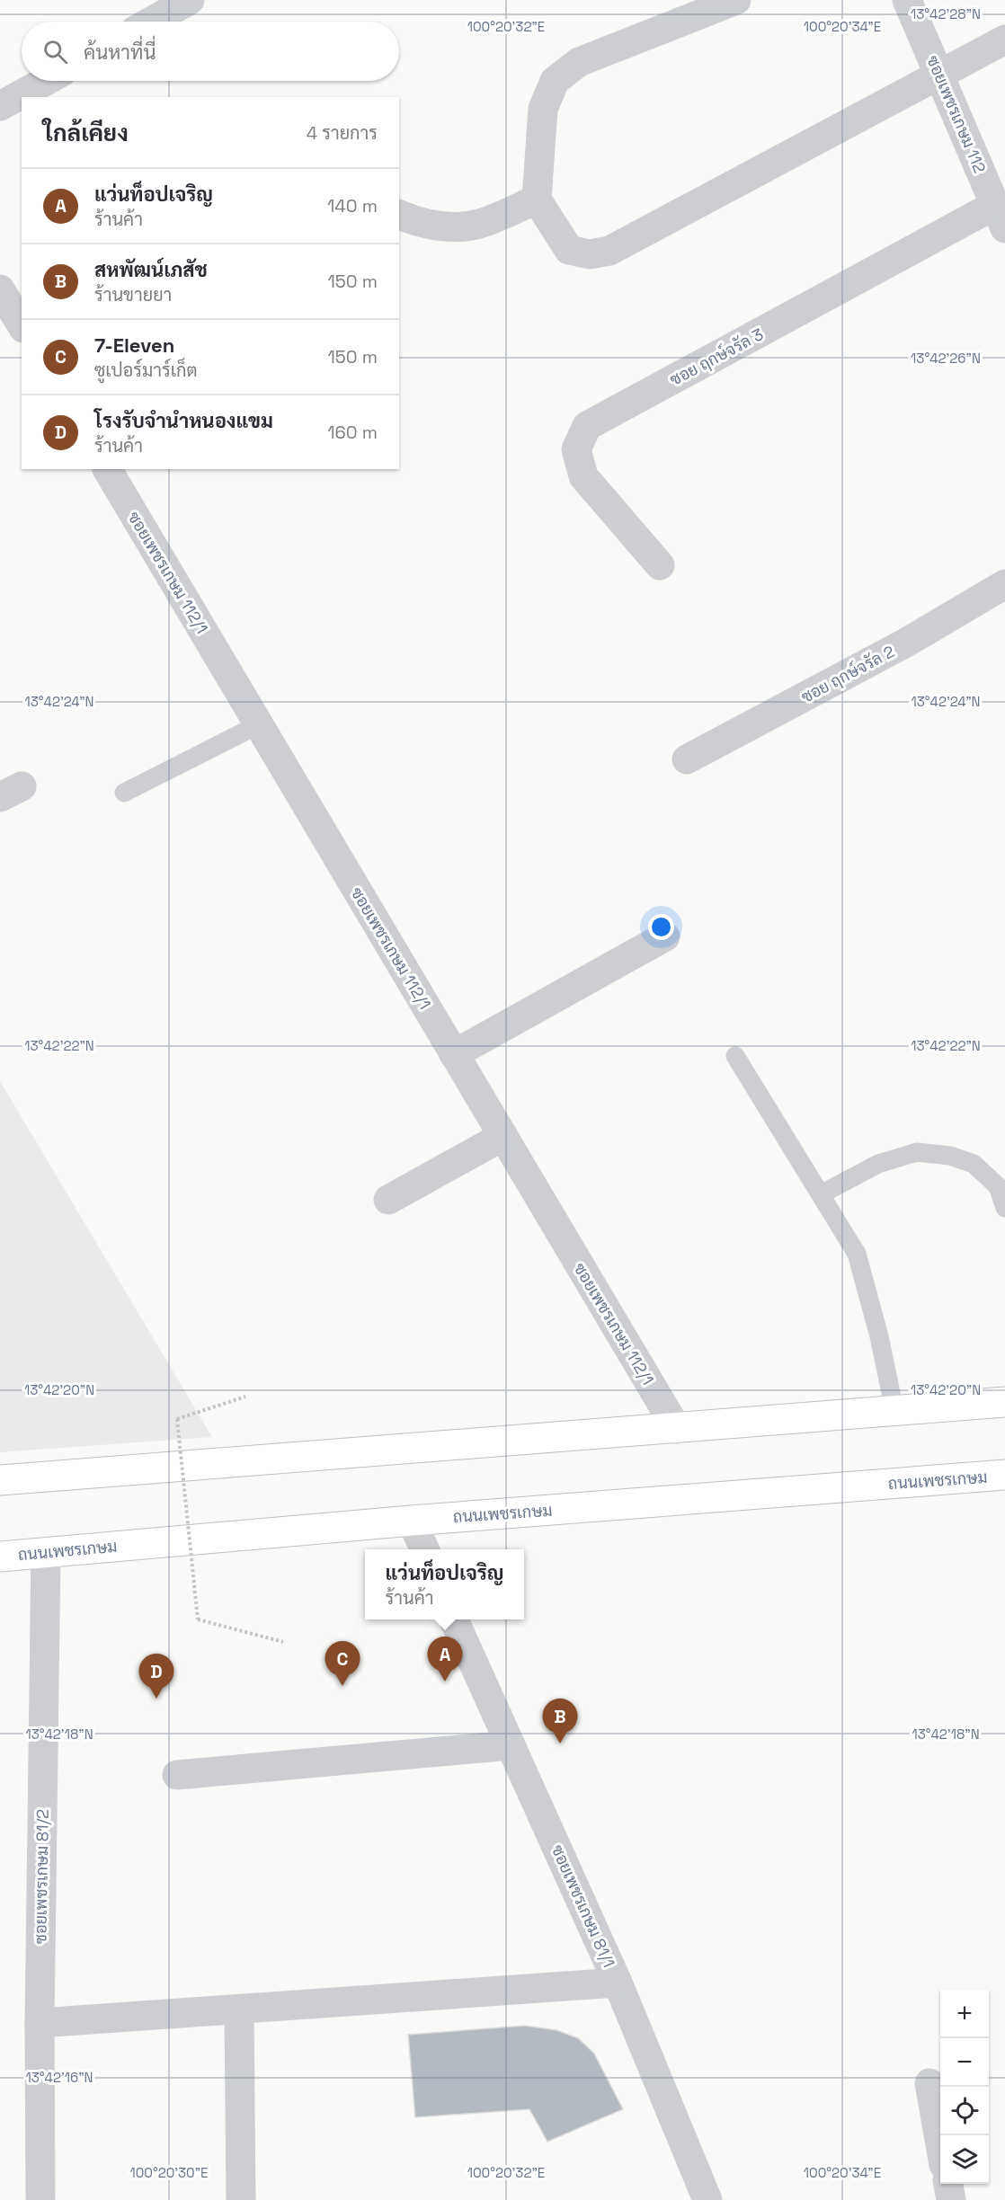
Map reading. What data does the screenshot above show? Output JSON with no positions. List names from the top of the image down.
{
  "streets": {
    "main road": ["ถนนเพชรเกษม"],
    "street": [
      "ซอยเพชรเกษม 112",
      "ซอย ฤกษ์จรัล 3",
      "ซอยเพชรเกษม 112/1",
      "ซอย ฤกษ์จรัล 2",
      "ซอยเพชรเกษม 81/2",
      "ซอยเพชรเกษม 81/1"
    ]
  },
  "crossings": [
    ["ซอยเพชรเกษม 112", "ซอย ฤกษ์จรัล 3"],
    ["ถนนเพชรเกษม", "ซอยเพชรเกษม 81/2"]
  ],
  "page": {
    "search": "ค้นหาที่นี่",
    "heading": ["ใกล้เคียง", "4 รายการ"],
    "list": [
      {
        "mark": "A",
        "name": "แว่นท็อปเจริญ",
        "note": "ร้านค้า",
        "value": "140 m"
      },
      {
        "mark": "B",
        "name": "สหพัฒน์เภสัช",
        "note": "ร้านขายยา",
        "value": "150 m"
      },
      {
        "mark": "C",
        "name": "7-Eleven",
        "note": "ซูเปอร์มาร์เก็ต",
        "value": "150 m"
      },
      {
        "mark": "D",
        "name": "โรงรับจำนำหนองแขม",
        "note": "ร้านค้า",
        "value": "160 m"
      }
    ],
    "popup": ["แว่นท็อปเจริญ", "ร้านค้า"],
    "pins": [
      "A",
      "C",
      "D",
      "B"
    ],
    "map_buttons": ["+", "−"]
  },
  "coordinates": [
    "13°42'28\"N",
    "100°20'32\"E",
    "100°20'34\"E",
    "13°42'26\"N",
    "13°42'24\"N",
    "13°42'22\"N",
    "13°42'20\"N",
    "13°42'18\"N",
    "13°42'16\"N",
    "100°20'30\"E"
  ]
}
